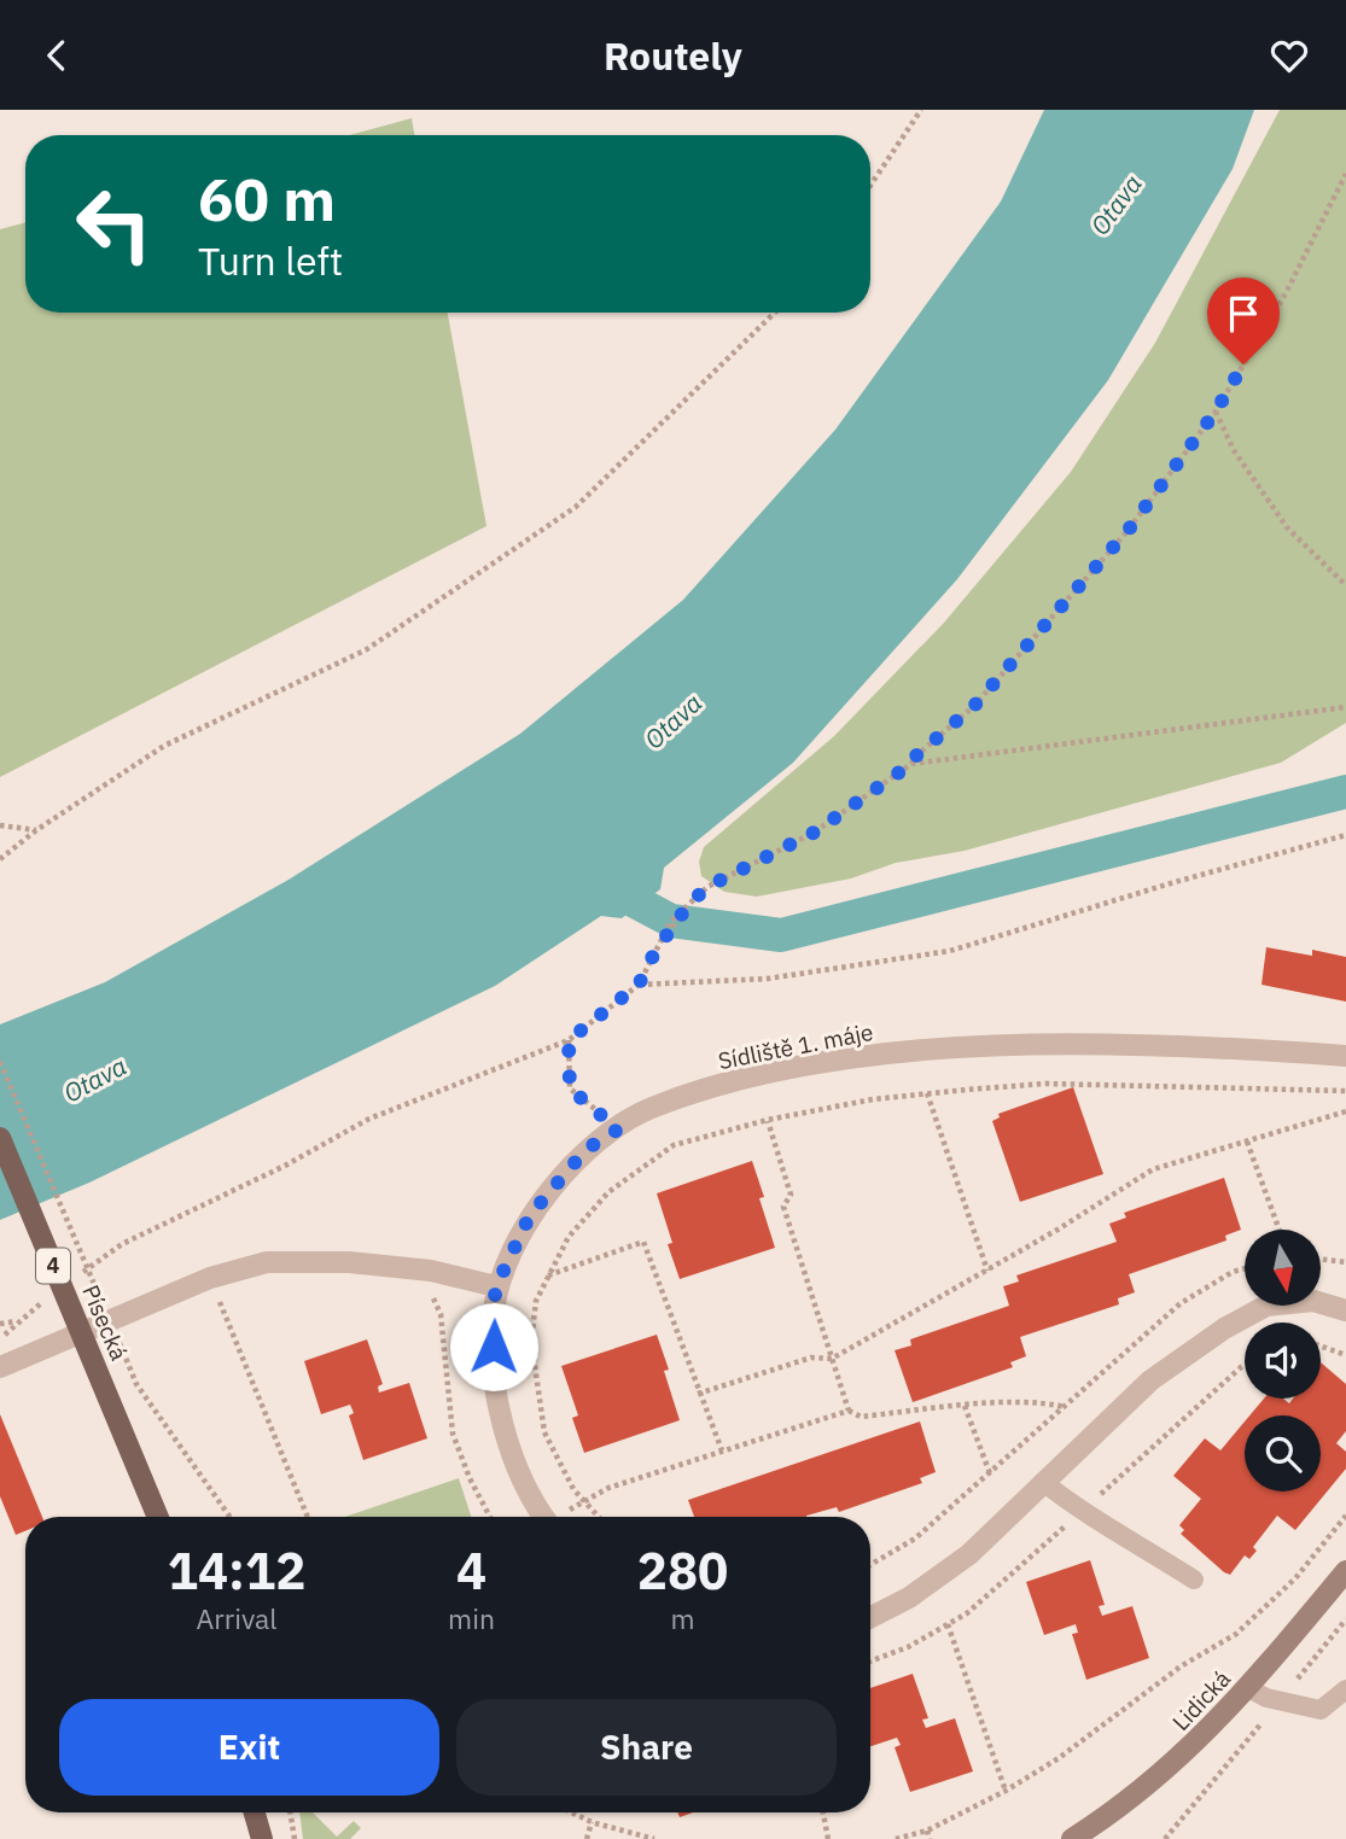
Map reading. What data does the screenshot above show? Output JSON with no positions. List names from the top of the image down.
{
  "streets": {
    "main road": ["4", "Písecká"],
    "street": ["Sídliště 1. máje", "Lidická"]
  },
  "water": ["Otava"],
  "north": "bottom",
  "page": {
    "header": "Routely",
    "turn": ["60 m", "Turn left"],
    "eta": [
      "14:12",
      "Arrival",
      "4",
      "min",
      "280",
      "m"
    ],
    "buttons": ["Exit", "Share"]
  }
}
